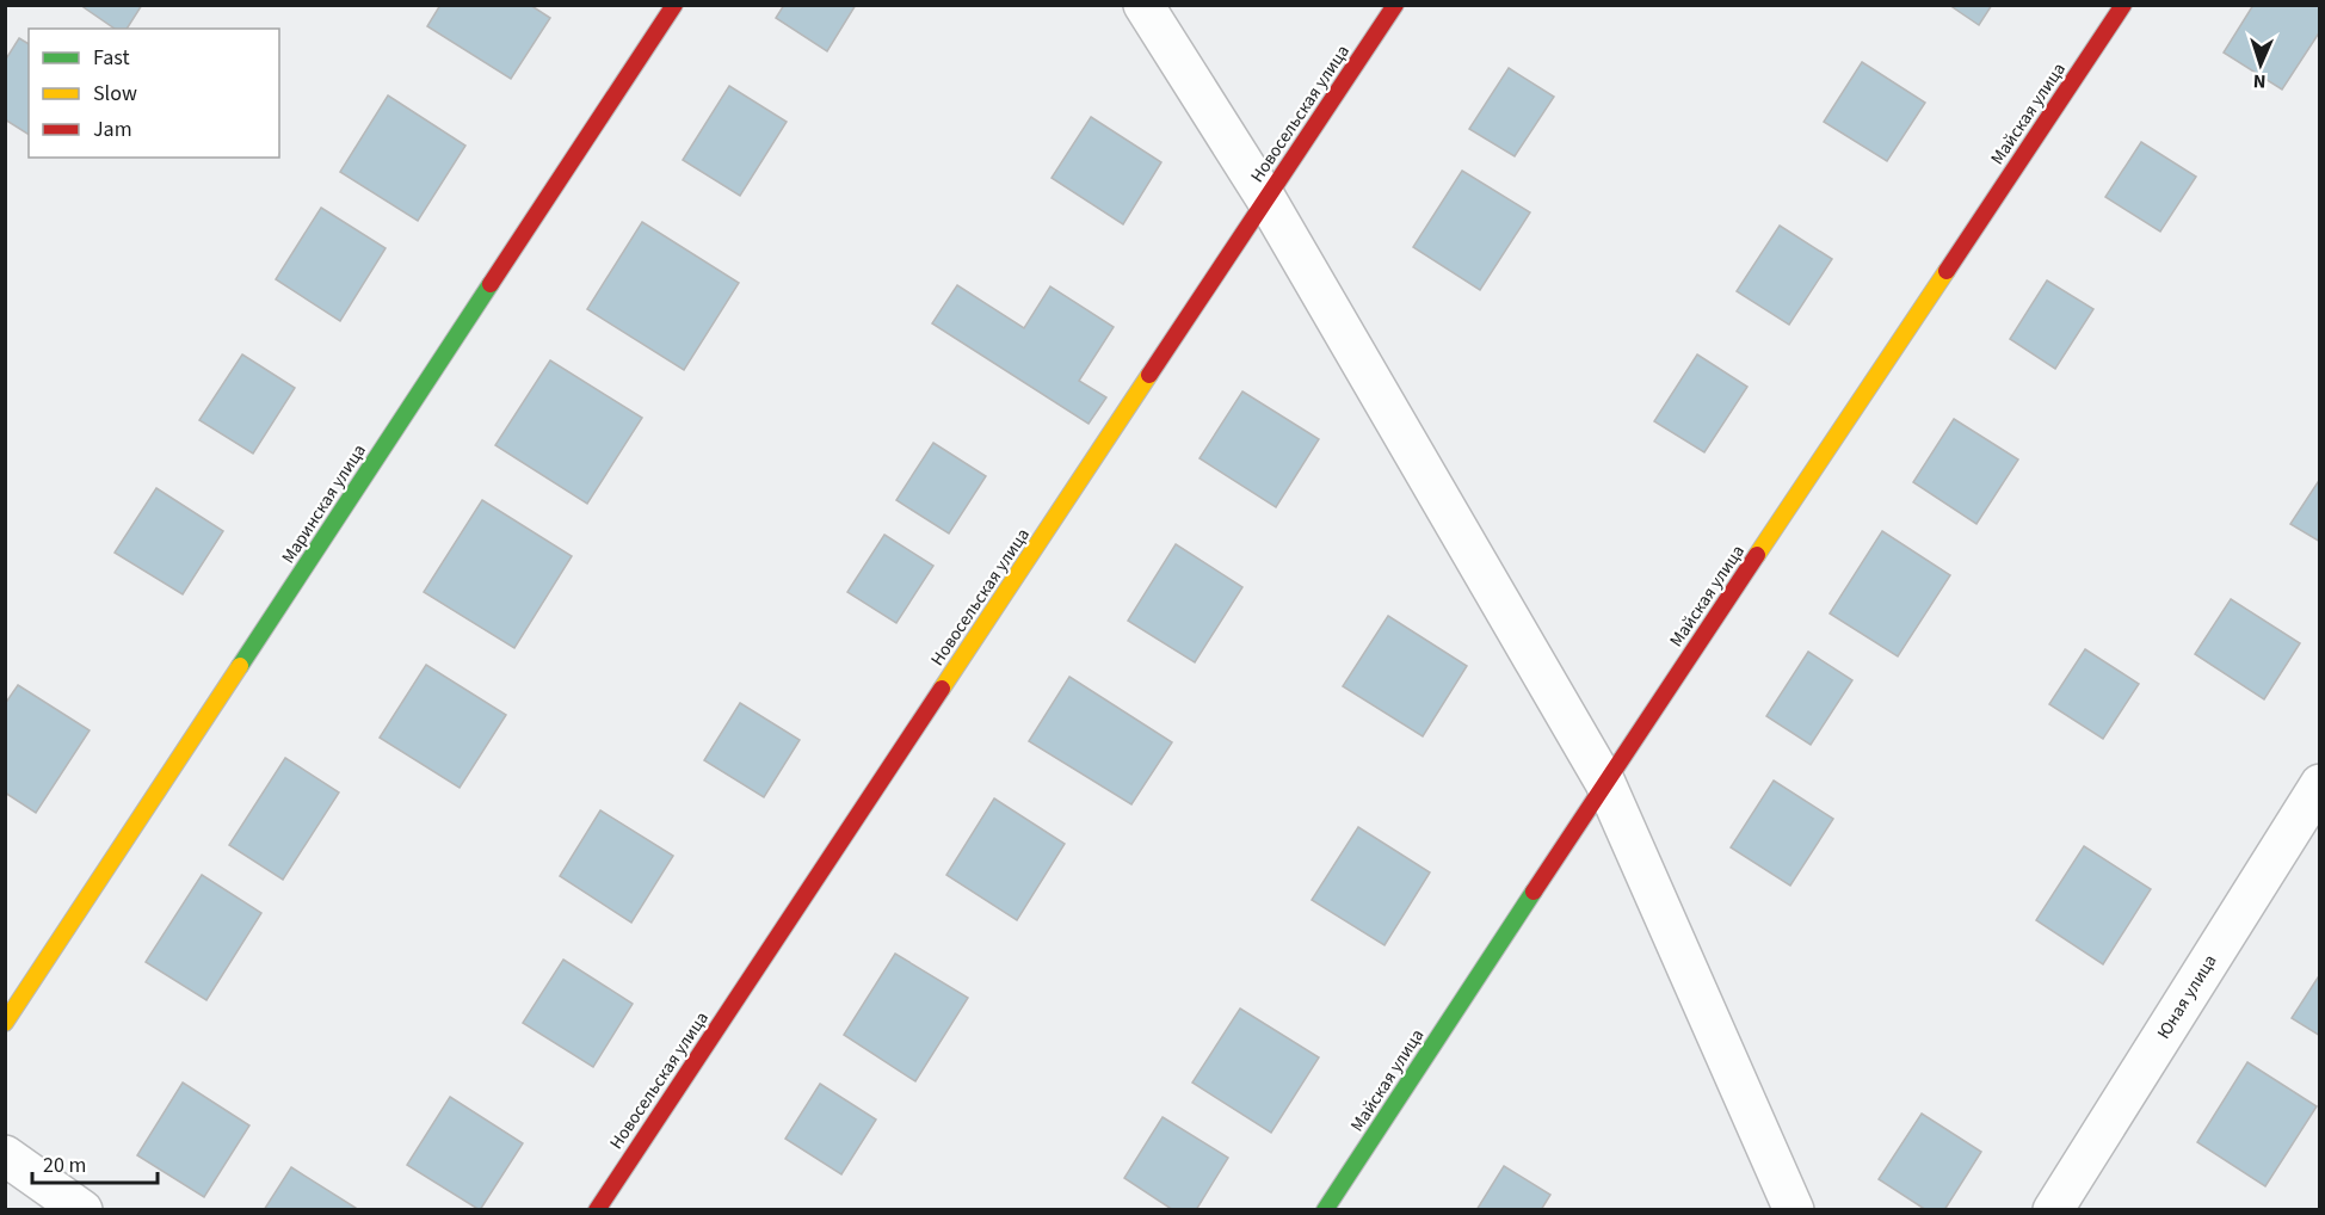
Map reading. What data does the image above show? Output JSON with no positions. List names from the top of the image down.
{
  "streets": {
    "street": [
      "Новосельская улица",
      "Майская улица",
      "Маринская улица",
      "Юная улица"
    ]
  },
  "legend": ["Fast", "Slow", "Jam"],
  "scale_bar": "20 m",
  "north": "bottom"
}
